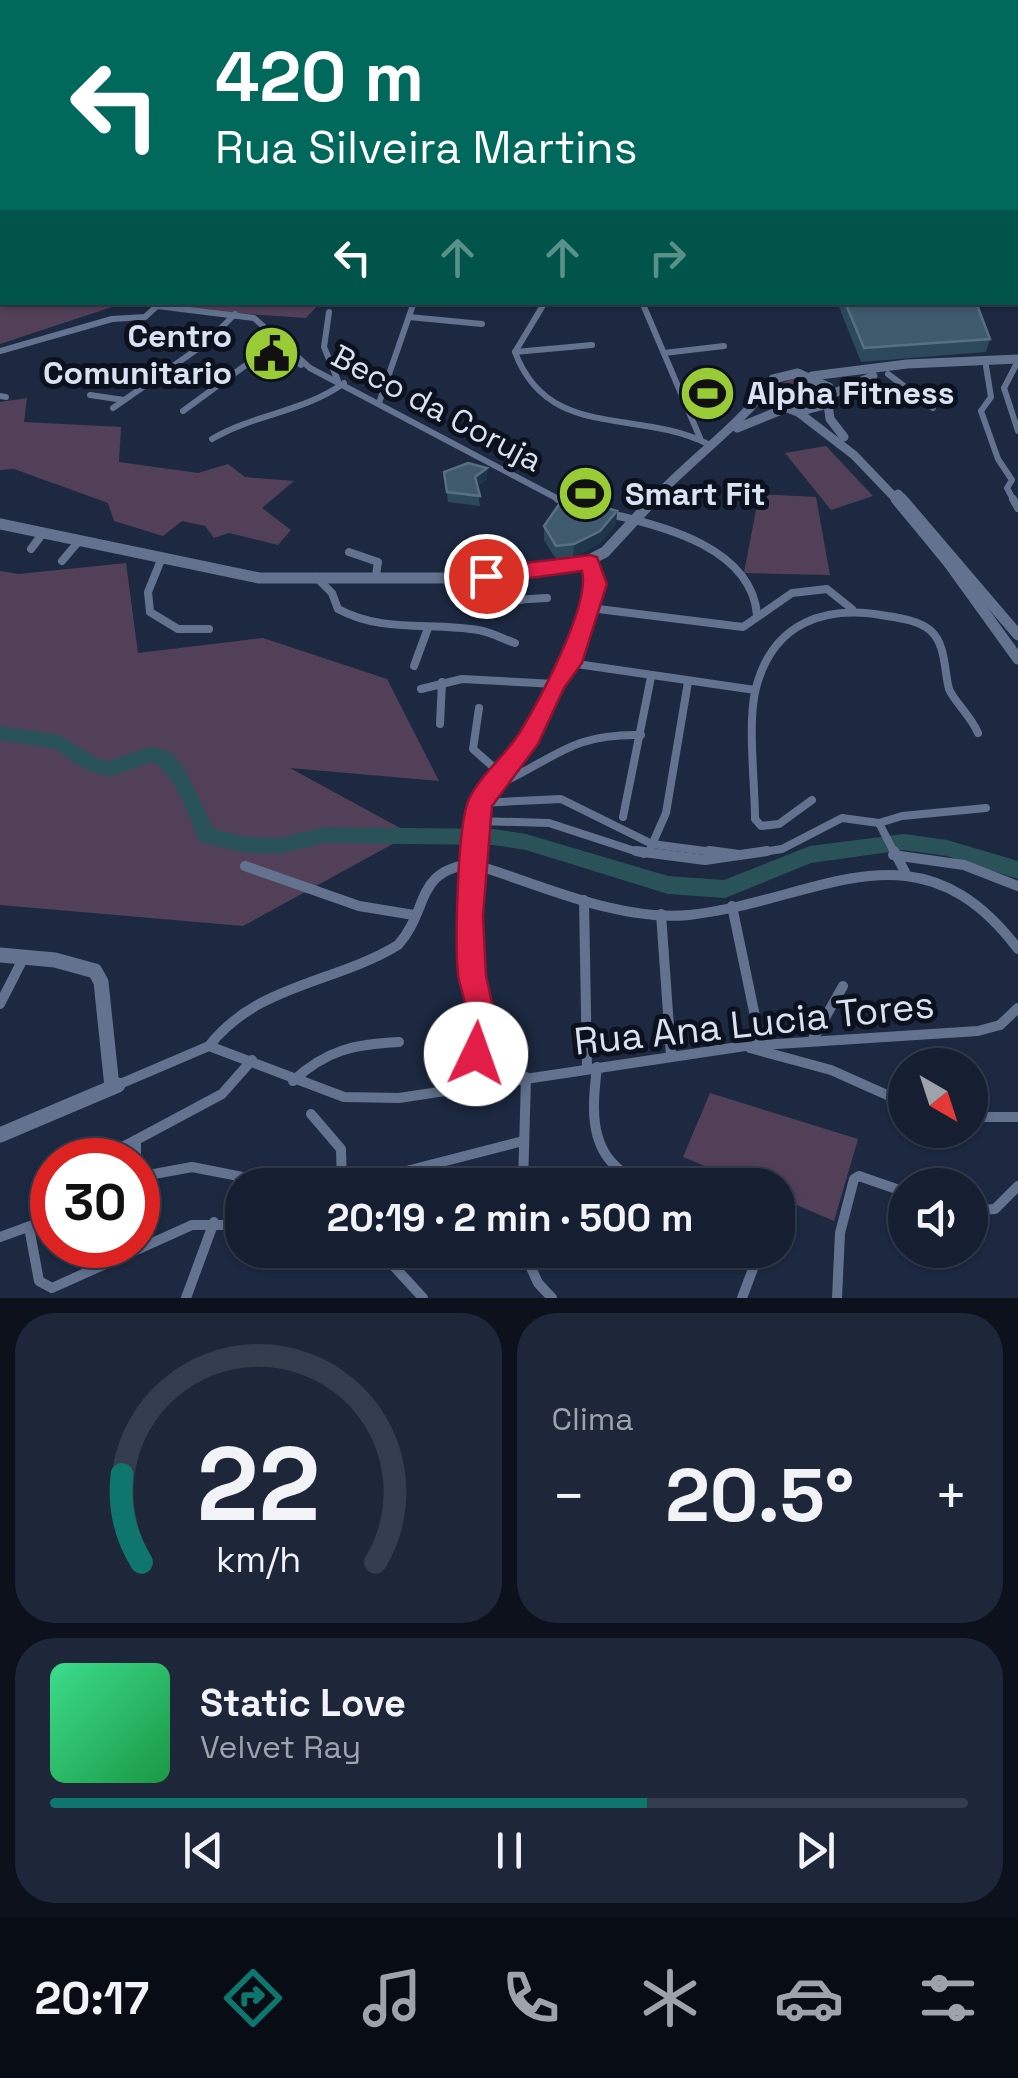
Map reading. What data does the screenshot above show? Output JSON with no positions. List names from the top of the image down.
{
  "streets": {
    "street": ["Beco da Coruja", "Rua Ana Lucia Tores"]
  },
  "places": {
    "public building": ["Centro Comunitario"],
    "sports": ["Alpha Fitness", "Smart Fit"]
  },
  "north": "bottom right",
  "page": {
    "turn": ["420 m", "Rua Silveira Martins"],
    "limit": "30",
    "trip": "20:19 · 2 min · 500 m",
    "tile": "Clima",
    "heat": ["−", "20.5°", "+"],
    "song": ["Static Love", "Velvet Ray"],
    "tabs": "20:17",
    "gauge": ["22", "km/h"]
  }
}
